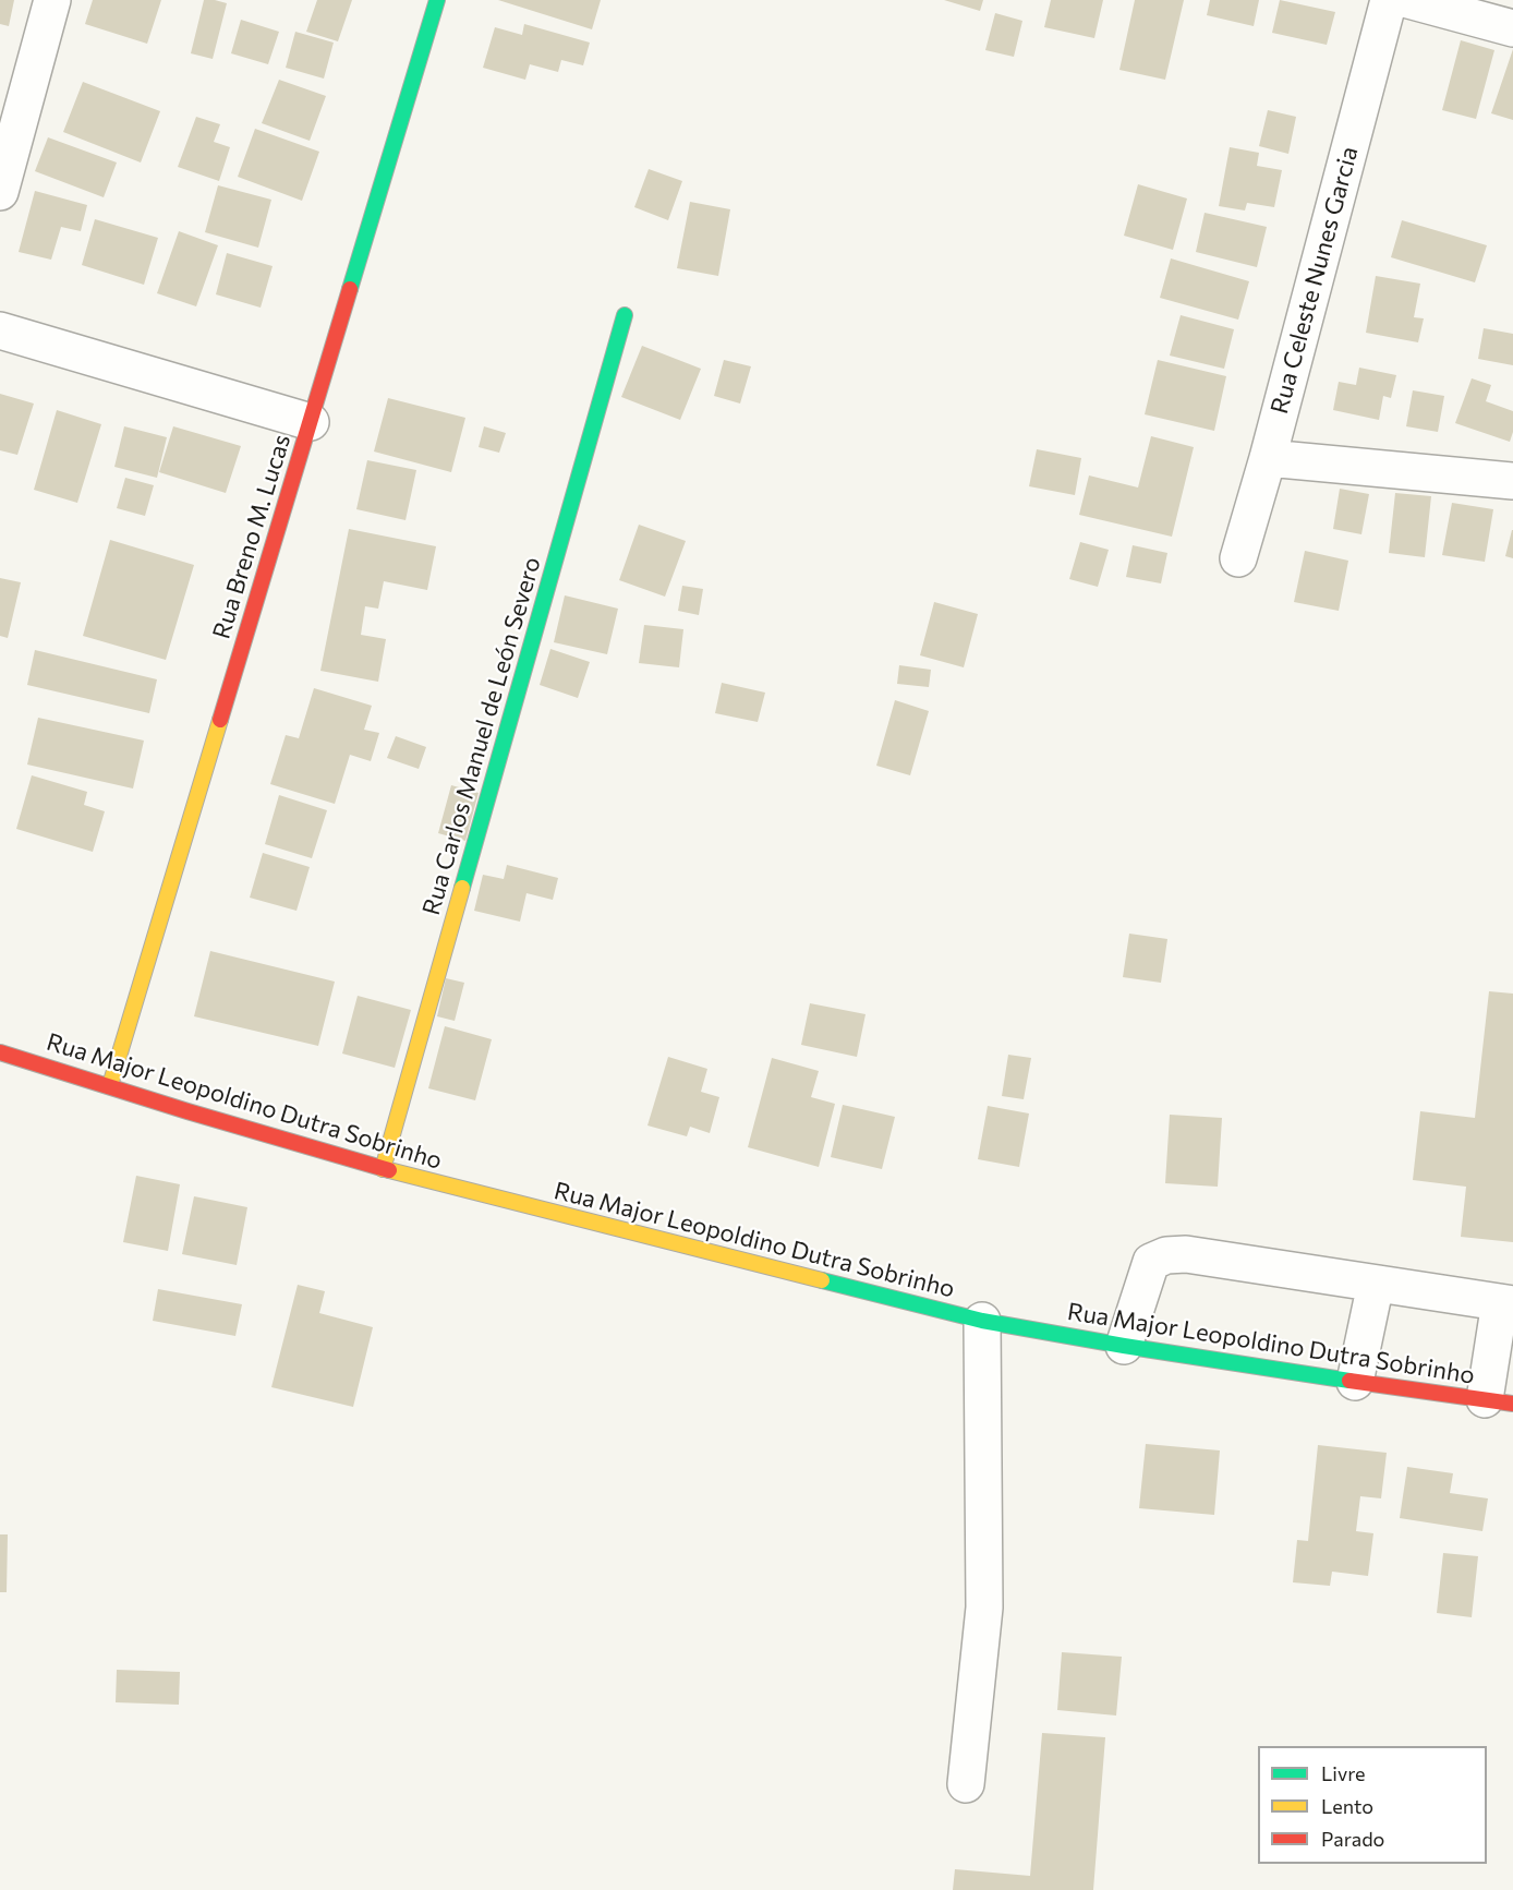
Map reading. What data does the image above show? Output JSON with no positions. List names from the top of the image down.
{
  "streets": {
    "street": [
      "Rua Celeste Nunes Garcia",
      "Rua Breno M. Lucas",
      "Rua Carlos Manuel de León Severo",
      "Rua Major Leopoldino Dutra Sobrinho"
    ]
  },
  "crossings": [
    ["Rua Breno M. Lucas", "Rua Major Leopoldino Dutra Sobrinho"],
    ["Rua Carlos Manuel de León Severo", "Rua Major Leopoldino Dutra Sobrinho"]
  ],
  "legend": ["Livre", "Lento", "Parado"]
}
